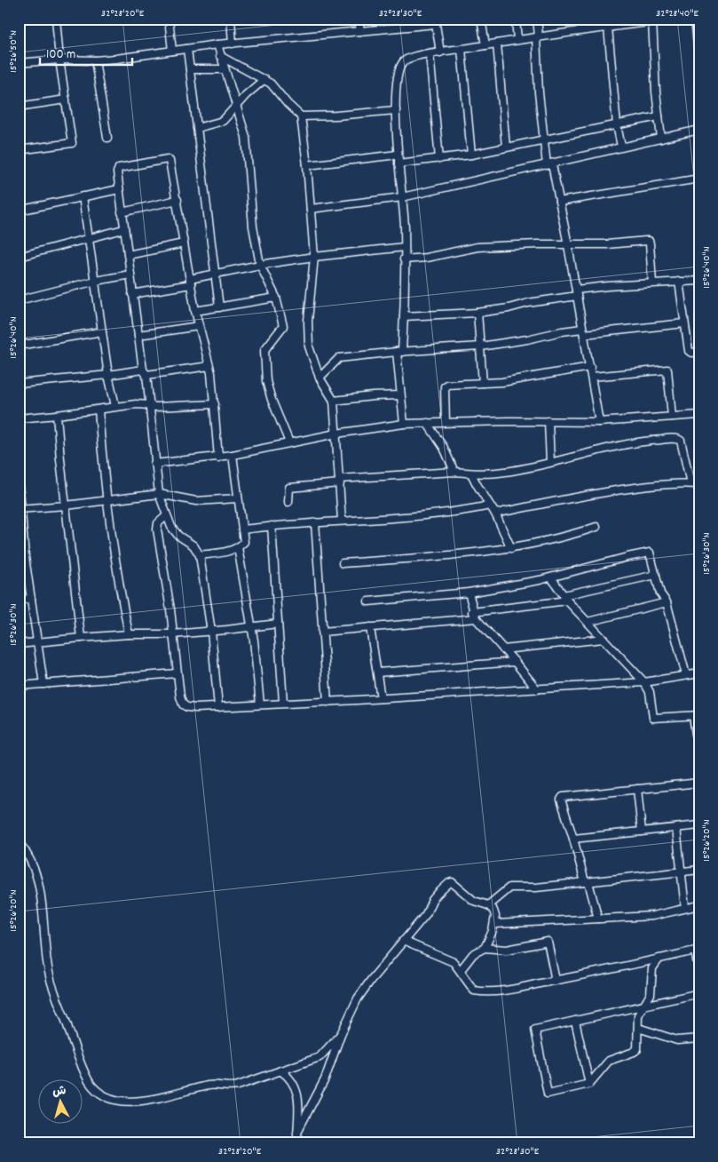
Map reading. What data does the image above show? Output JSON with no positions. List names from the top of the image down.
{
  "scale_bar": "100 m",
  "north": "top",
  "coordinates": [
    "32°28'20\"E",
    "32°28'30\"E",
    "32°28'40\"E",
    "15°26'50\"N",
    "15°26'40\"N",
    "15°26'30\"N",
    "15°26'20\"N"
  ]
}
